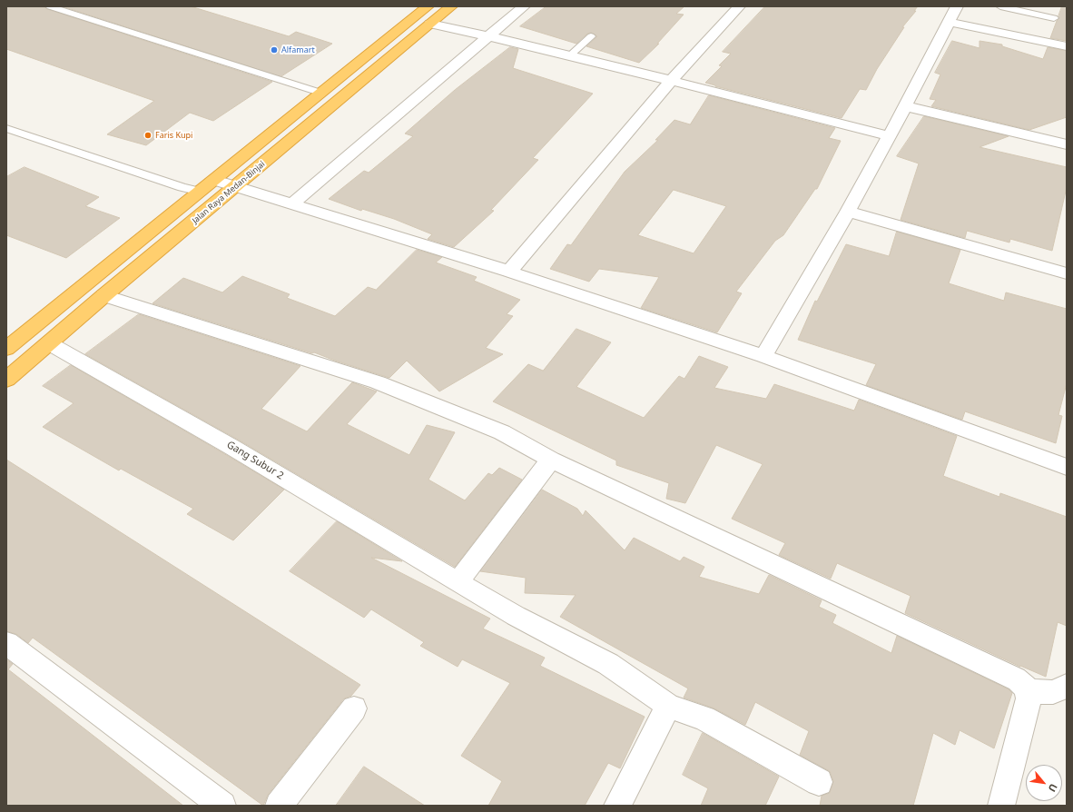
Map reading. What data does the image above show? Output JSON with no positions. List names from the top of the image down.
{
  "streets": {
    "highway": ["Jalan Raya Medan-Binjai"],
    "street": ["Gang Subur 2"]
  },
  "crossings": [
    ["Jalan Raya Medan-Binjai", "Gang Subur 2"]
  ],
  "places": ["Alfamart", "Faris Kupi"],
  "north": "bottom right"
}
